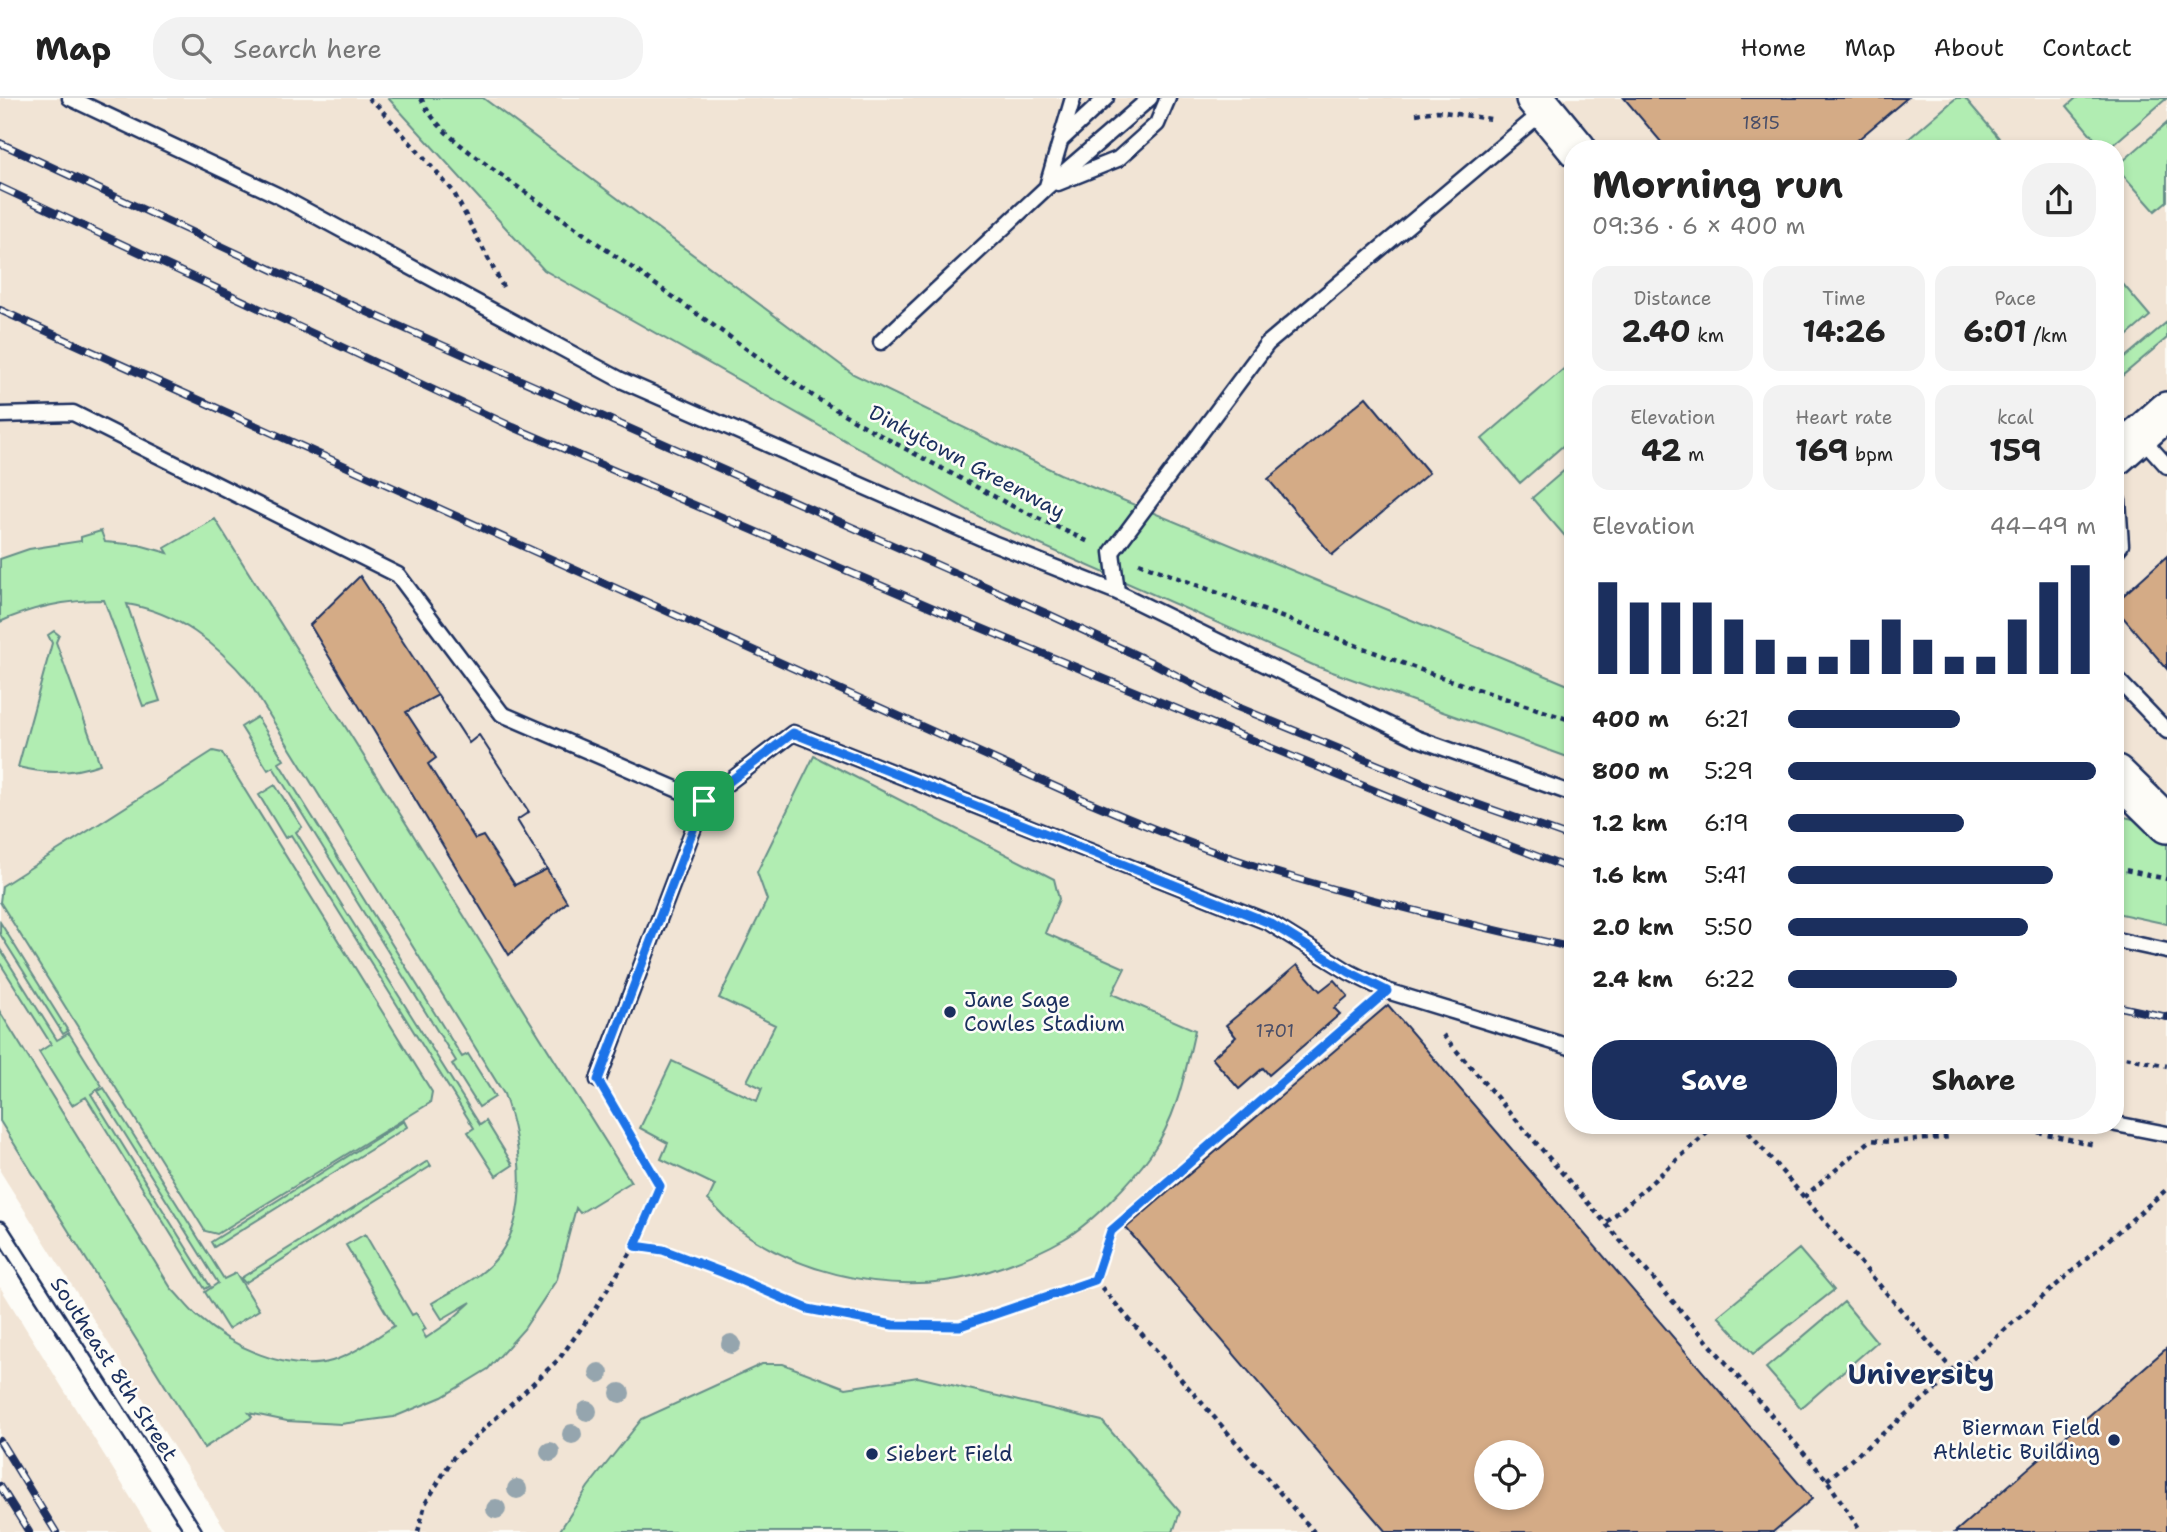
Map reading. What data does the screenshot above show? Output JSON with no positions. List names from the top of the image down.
{
  "streets": {
    "lane": ["Southeast 8th Street"],
    "path": ["Dinkytown Greenway"]
  },
  "districts": ["University"],
  "places": ["Jane Sage Cowles Stadium", "Bierman Field Athletic Building", "Siebert Field"],
  "house_numbers": ["1815", "1701"],
  "page": {
    "header": "Map",
    "search": "Search here",
    "nav": [
      "Home",
      "Map",
      "About",
      "Contact"
    ],
    "heading": ["Morning run", "09:36 · 6 × 400 m"],
    "stats": [
      ["Distance", "2.40 km"],
      ["Time", "14:26"],
      ["Pace", "6:01 /km"],
      ["Elevation", "42 m"],
      ["Heart rate", "169 bpm"],
      ["kcal", "159"]
    ],
    "chart": ["Elevation", "44–49 m"],
    "list": [
      {
        "name": "400 m",
        "note": "6:21"
      },
      {
        "name": "800 m",
        "note": "5:29"
      },
      {
        "name": "1.2 km",
        "note": "6:19"
      },
      {
        "name": "1.6 km",
        "note": "5:41"
      },
      {
        "name": "2.0 km",
        "note": "5:50"
      },
      {
        "name": "2.4 km",
        "note": "6:22"
      }
    ],
    "buttons": ["Save", "Share"]
  }
}
